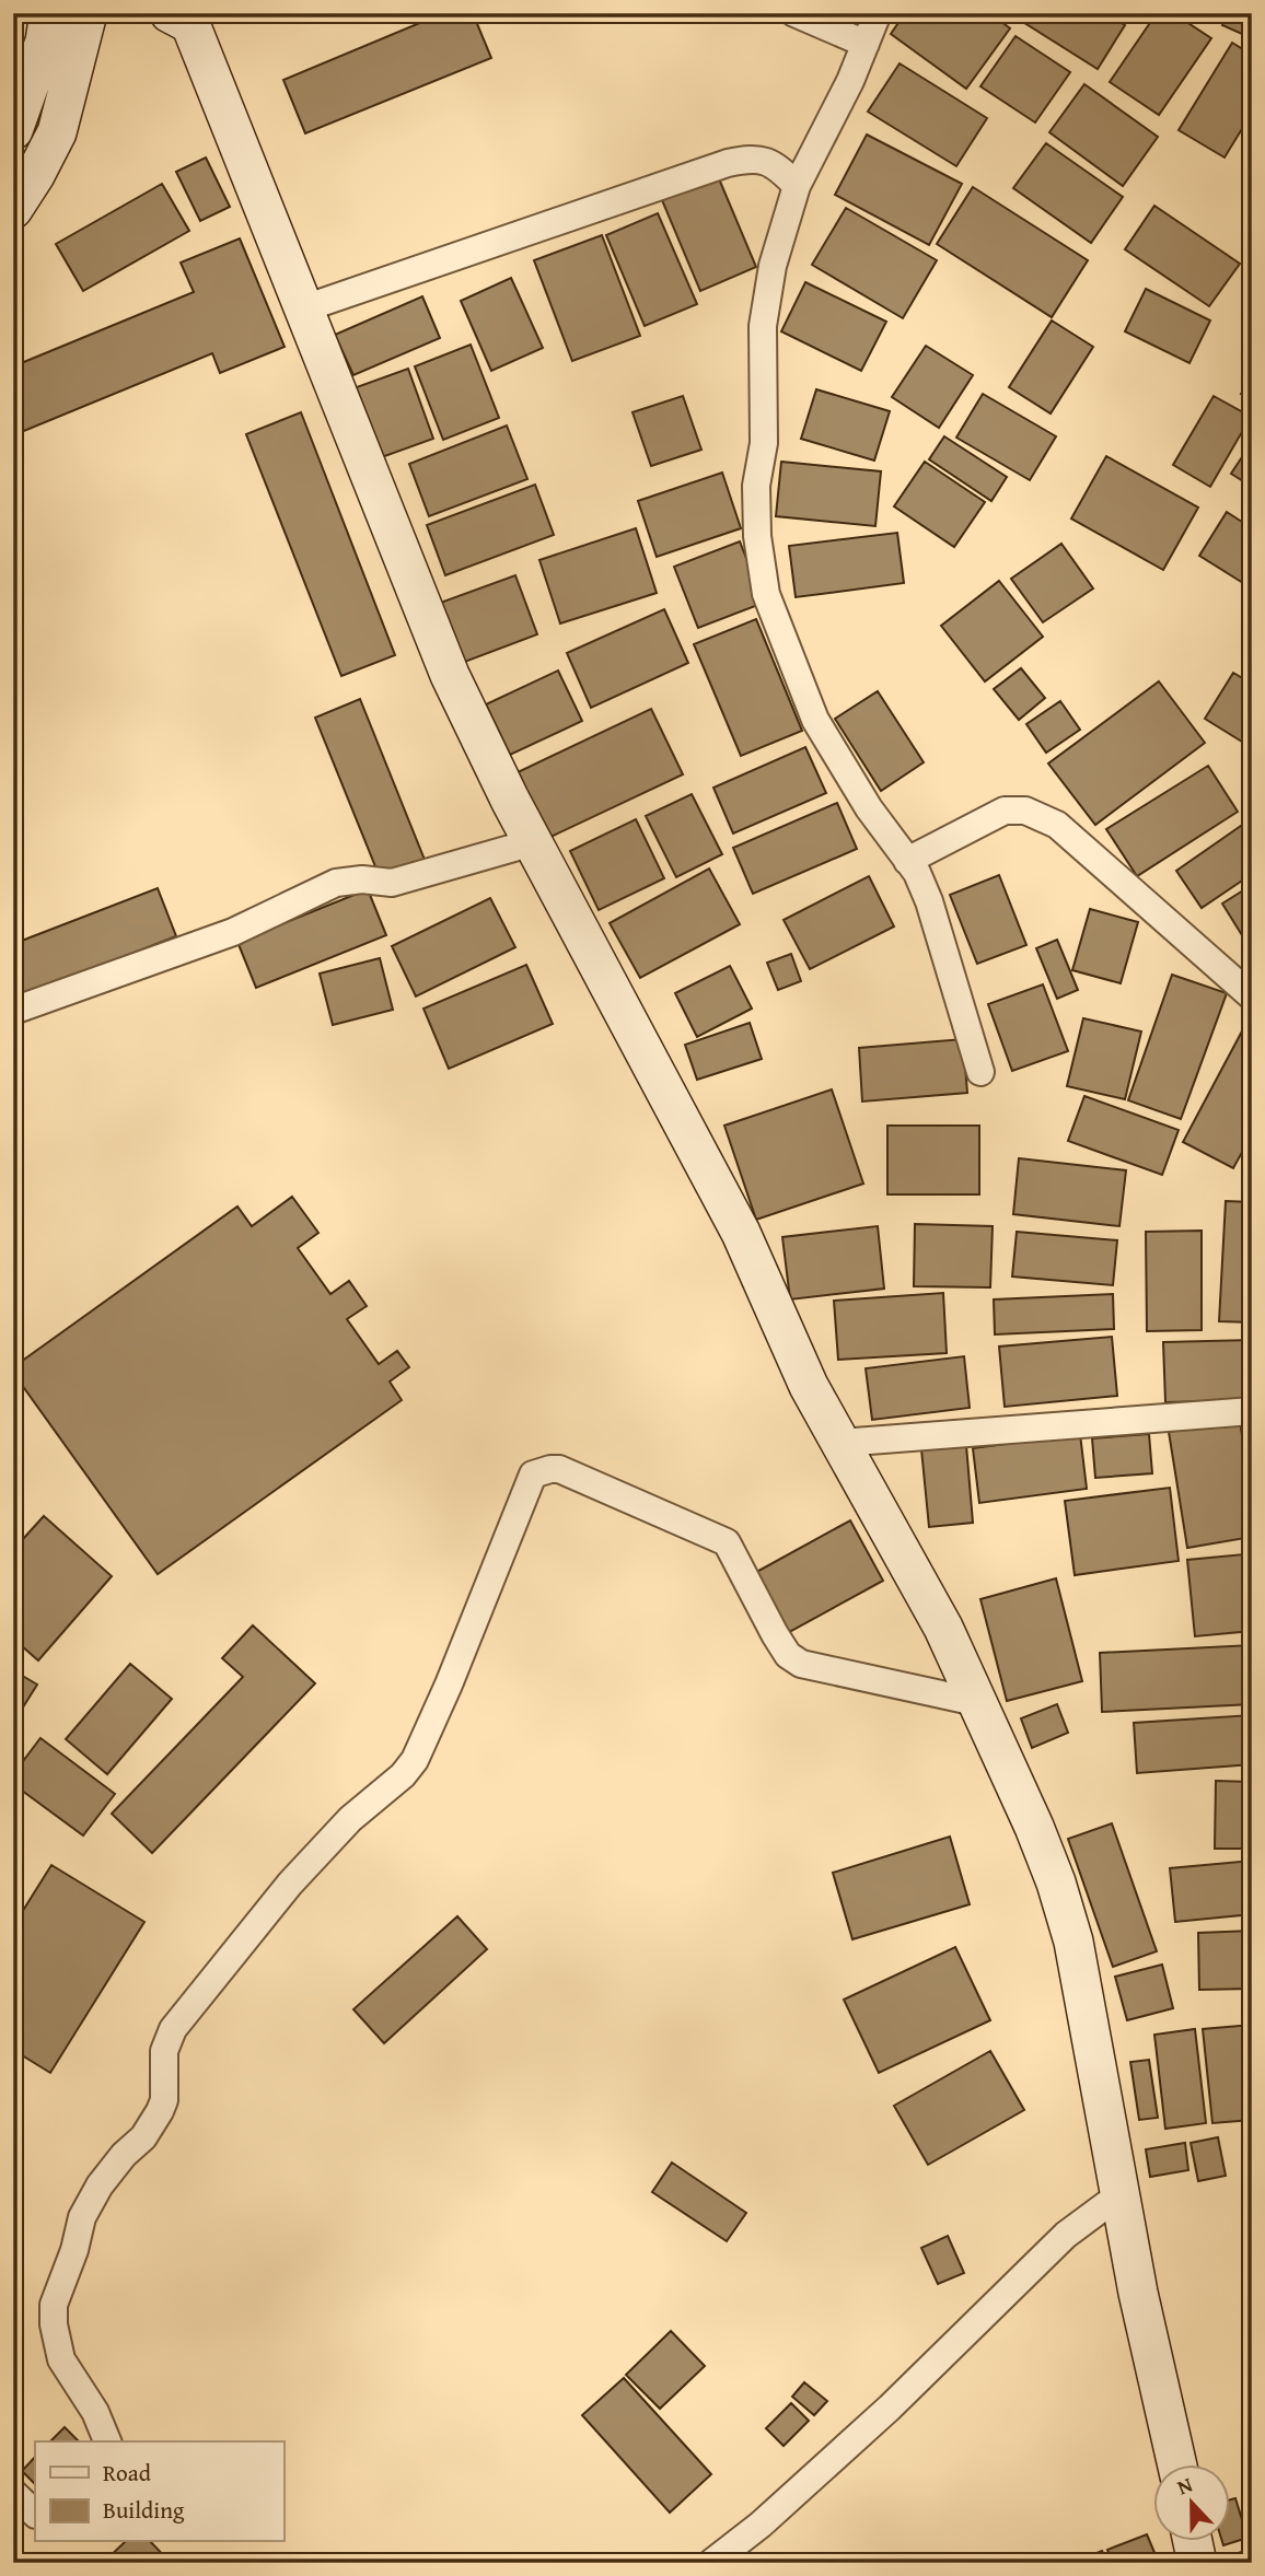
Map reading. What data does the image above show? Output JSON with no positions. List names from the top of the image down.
{
  "legend": ["Road", "Building"],
  "north": "top"
}
